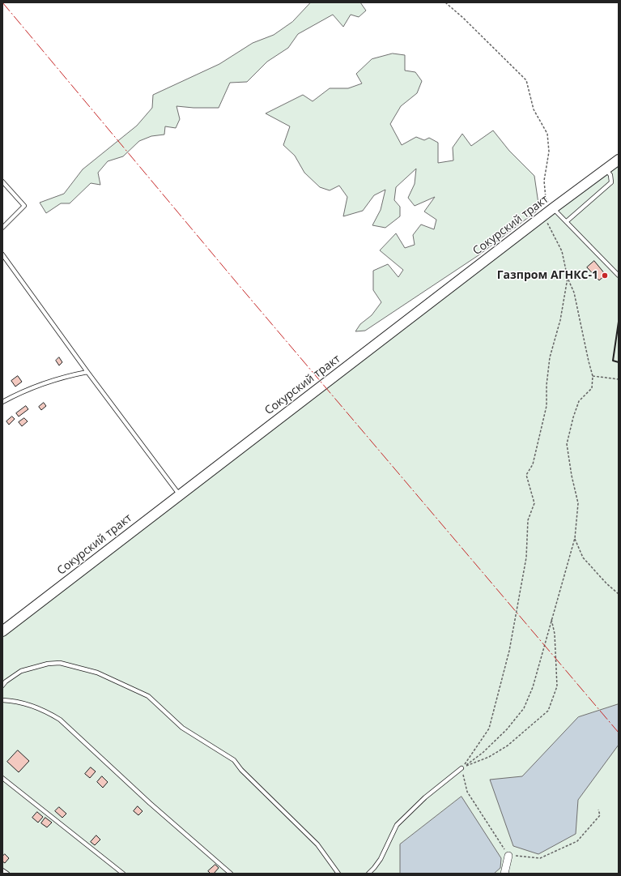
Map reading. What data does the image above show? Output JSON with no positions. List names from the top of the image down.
{
  "streets": {
    "street": ["Сокурский тракт"]
  },
  "places": ["Газпром АГНКС-1"]
}
